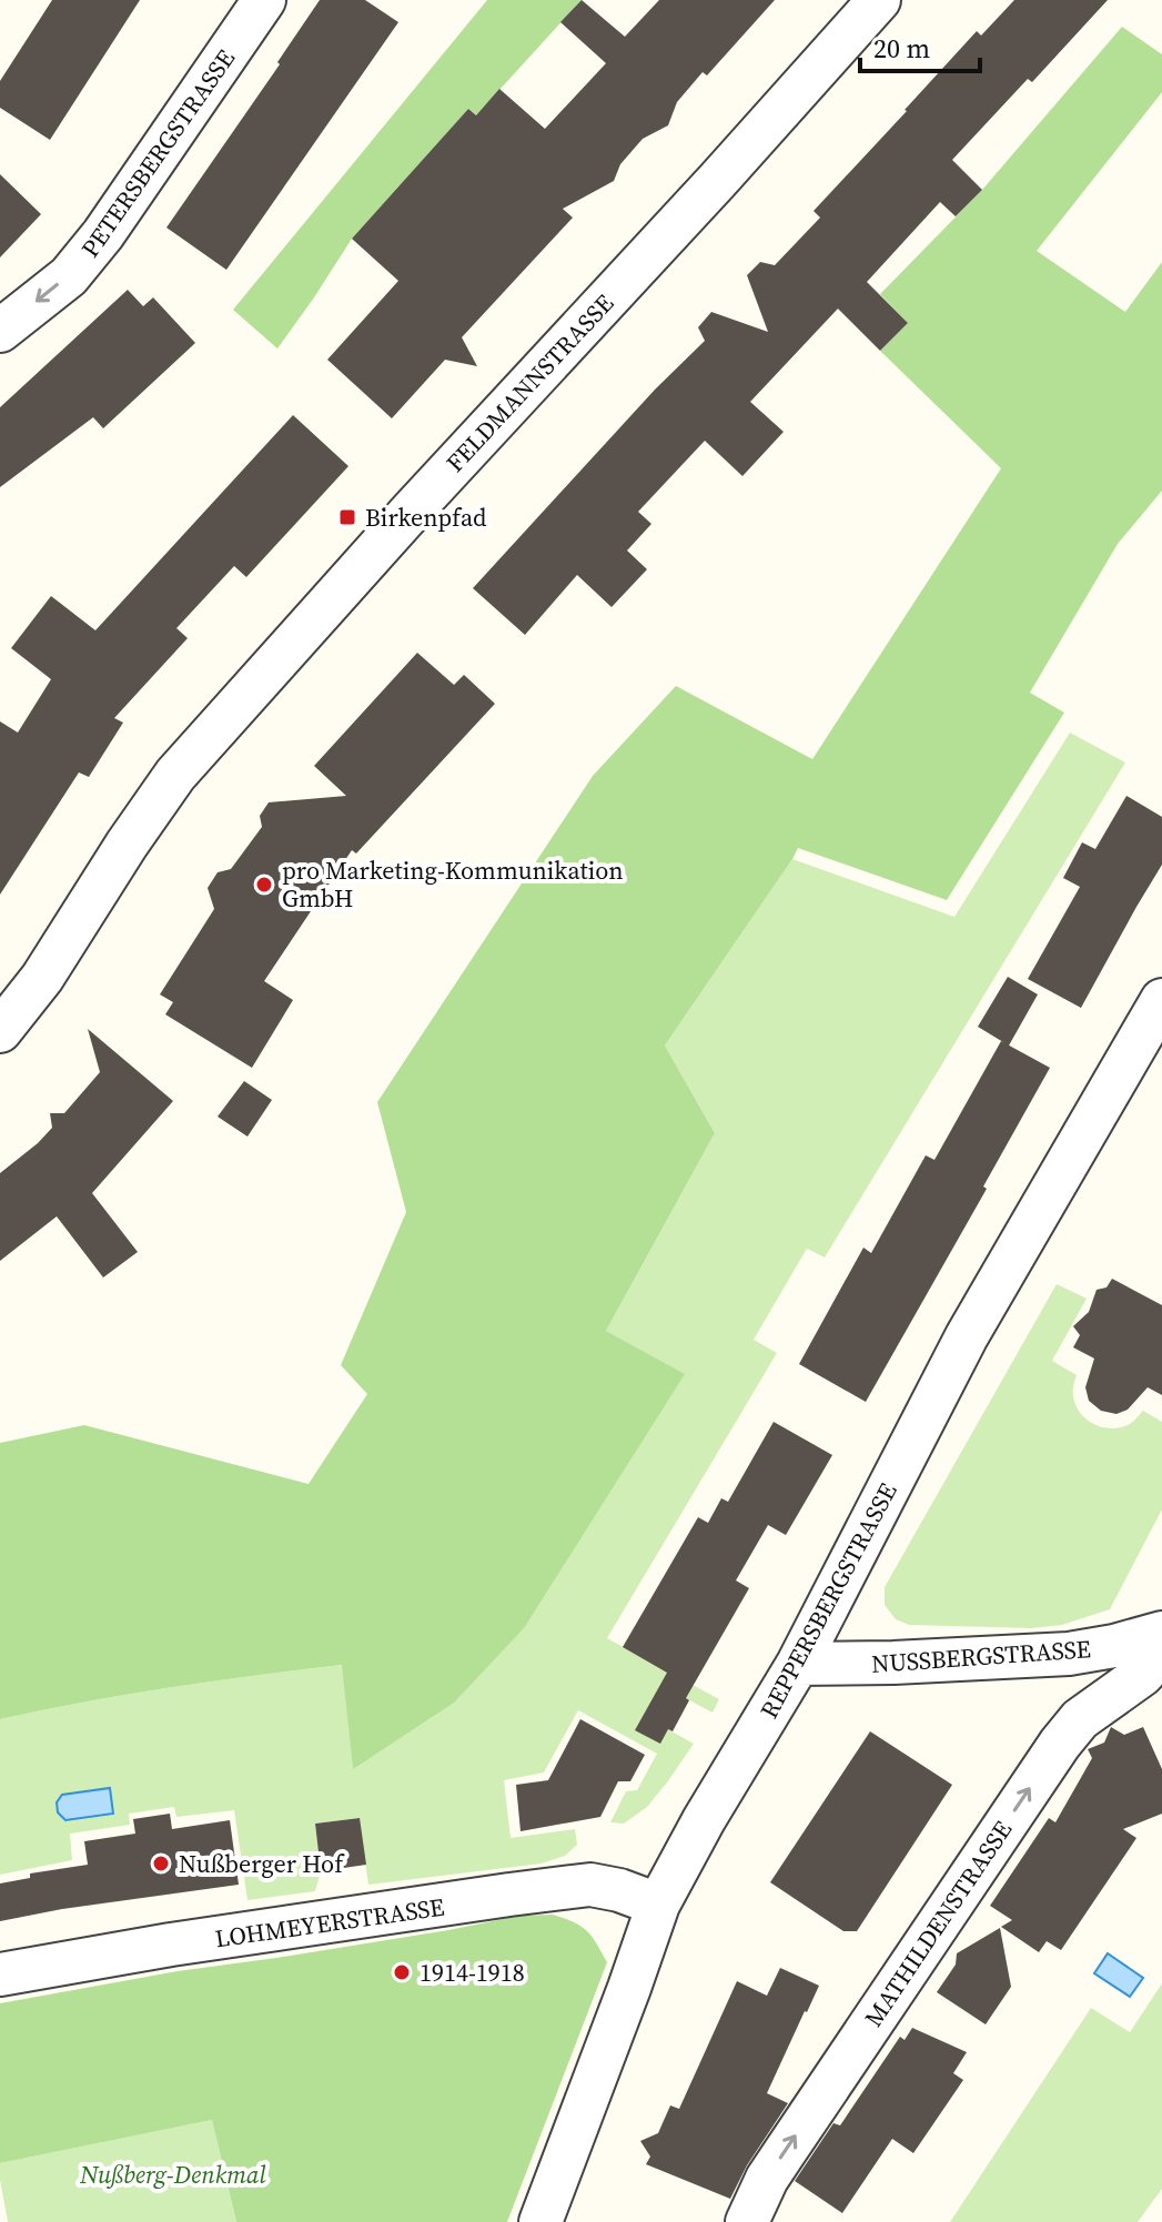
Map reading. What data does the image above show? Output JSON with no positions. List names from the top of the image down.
{
  "streets": {
    "street": [
      "PETERSBERGSTRASSE",
      "FELDMANNSTRASSE",
      "REPPERSBERGSTRASSE",
      "NUSSBERGSTRASSE",
      "LOHMEYERSTRASSE",
      "MATHILDENSTRASSE"
    ]
  },
  "crossings": [
    ["REPPERSBERGSTRASSE", "NUSSBERGSTRASSE"],
    ["REPPERSBERGSTRASSE", "LOHMEYERSTRASSE"]
  ],
  "one_way": ["PETERSBERGSTRASSE", "MATHILDENSTRASSE"],
  "parks": ["Nußberg-Denkmal"],
  "places": {
    "transit": ["Birkenpfad"],
    "other": ["pro Marketing-Kommunikation GmbH", "Nußberger Hof", "1914-1918"]
  },
  "scale_bar": "20 m"
}
